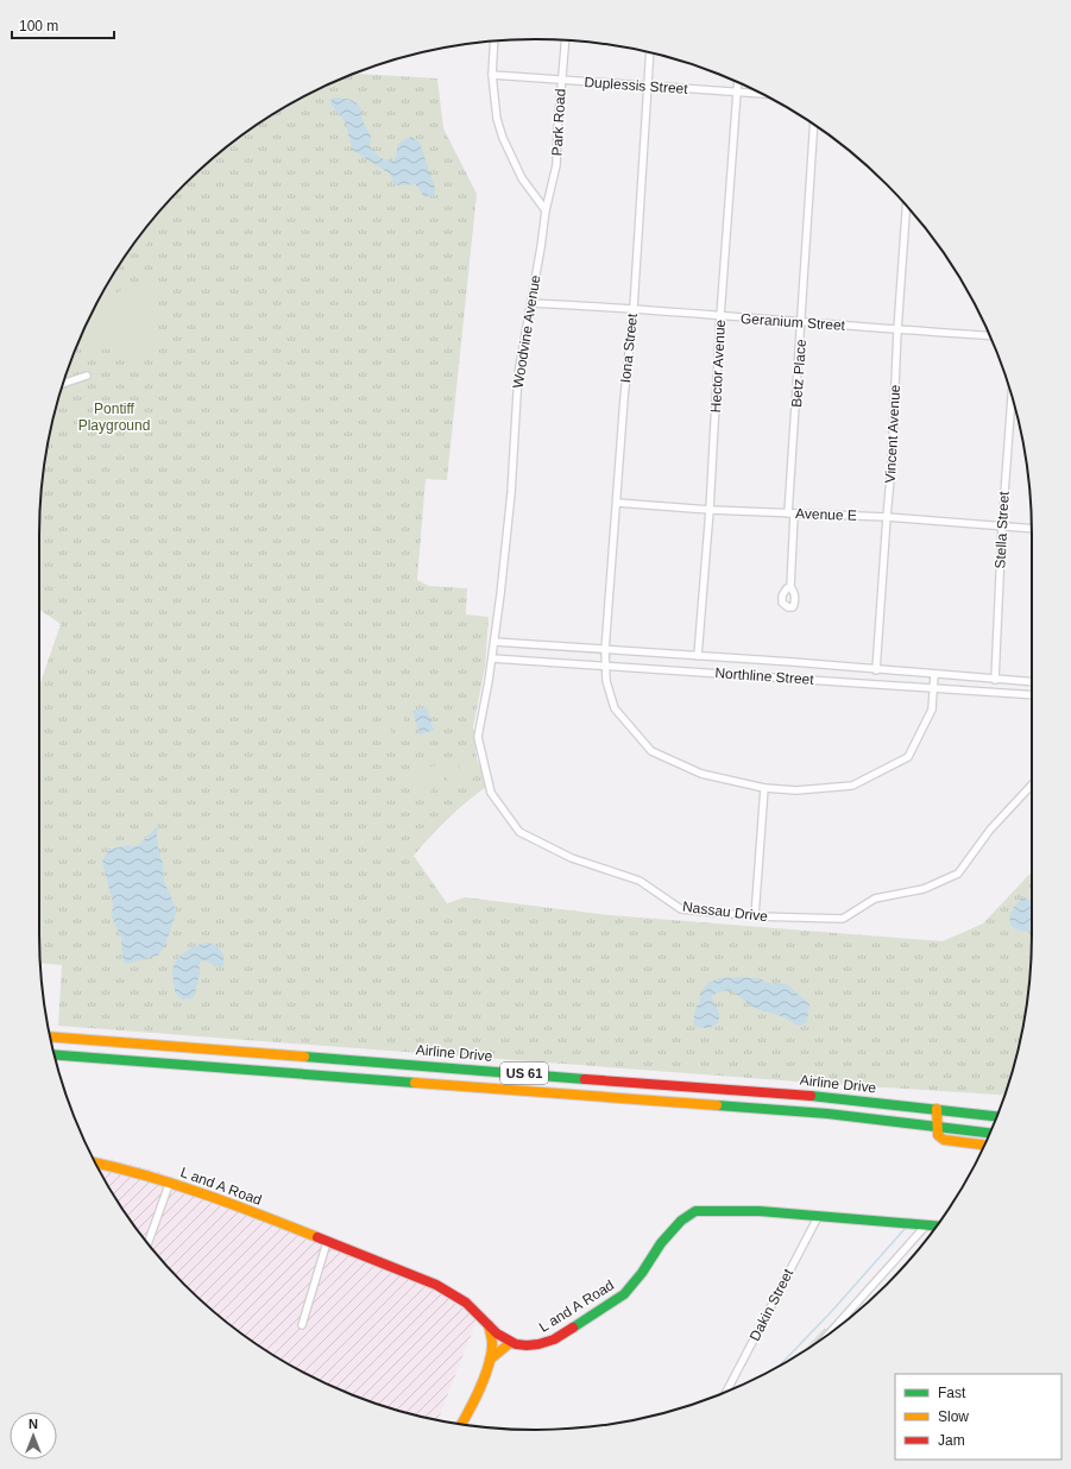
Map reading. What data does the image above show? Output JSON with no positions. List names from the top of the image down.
{
  "streets": {
    "main road": ["Airline Drive", "US 61", "L and A Road"],
    "street": [
      "Duplessis Street",
      "Park Road",
      "Geranium Street",
      "Woodvine Avenue",
      "Iona Street",
      "Hector Avenue",
      "Betz Place",
      "Vincent Avenue",
      "Avenue E",
      "Stella Street",
      "Northline Street",
      "Nassau Drive",
      "Dakin Street"
    ]
  },
  "crossings": [
    ["Duplessis Street", "Park Road"],
    ["Duplessis Street", "Iona Street"],
    ["Duplessis Street", "Hector Avenue"],
    ["Park Road", "Woodvine Avenue"],
    ["Geranium Street", "Woodvine Avenue"],
    ["Geranium Street", "Iona Street"],
    ["Geranium Street", "Hector Avenue"],
    ["Geranium Street", "Betz Place"],
    ["Geranium Street", "Vincent Avenue"],
    ["Woodvine Avenue", "Northline Street"],
    ["Woodvine Avenue", "Nassau Drive"],
    ["Iona Street", "Avenue E"],
    ["Iona Street", "Northline Street"],
    ["Hector Avenue", "Avenue E"],
    ["Hector Avenue", "Northline Street"],
    ["Betz Place", "Avenue E"],
    ["Vincent Avenue", "Avenue E"],
    ["Vincent Avenue", "Northline Street"],
    ["Avenue E", "Stella Street"],
    ["Stella Street", "Northline Street"],
    ["Northline Street", "Nassau Drive"],
    ["L and A Road", "Dakin Street"]
  ],
  "parks": ["Pontiff Playground"],
  "legend": ["Fast", "Slow", "Jam"],
  "scale_bar": "100 m",
  "north": "top"
}
